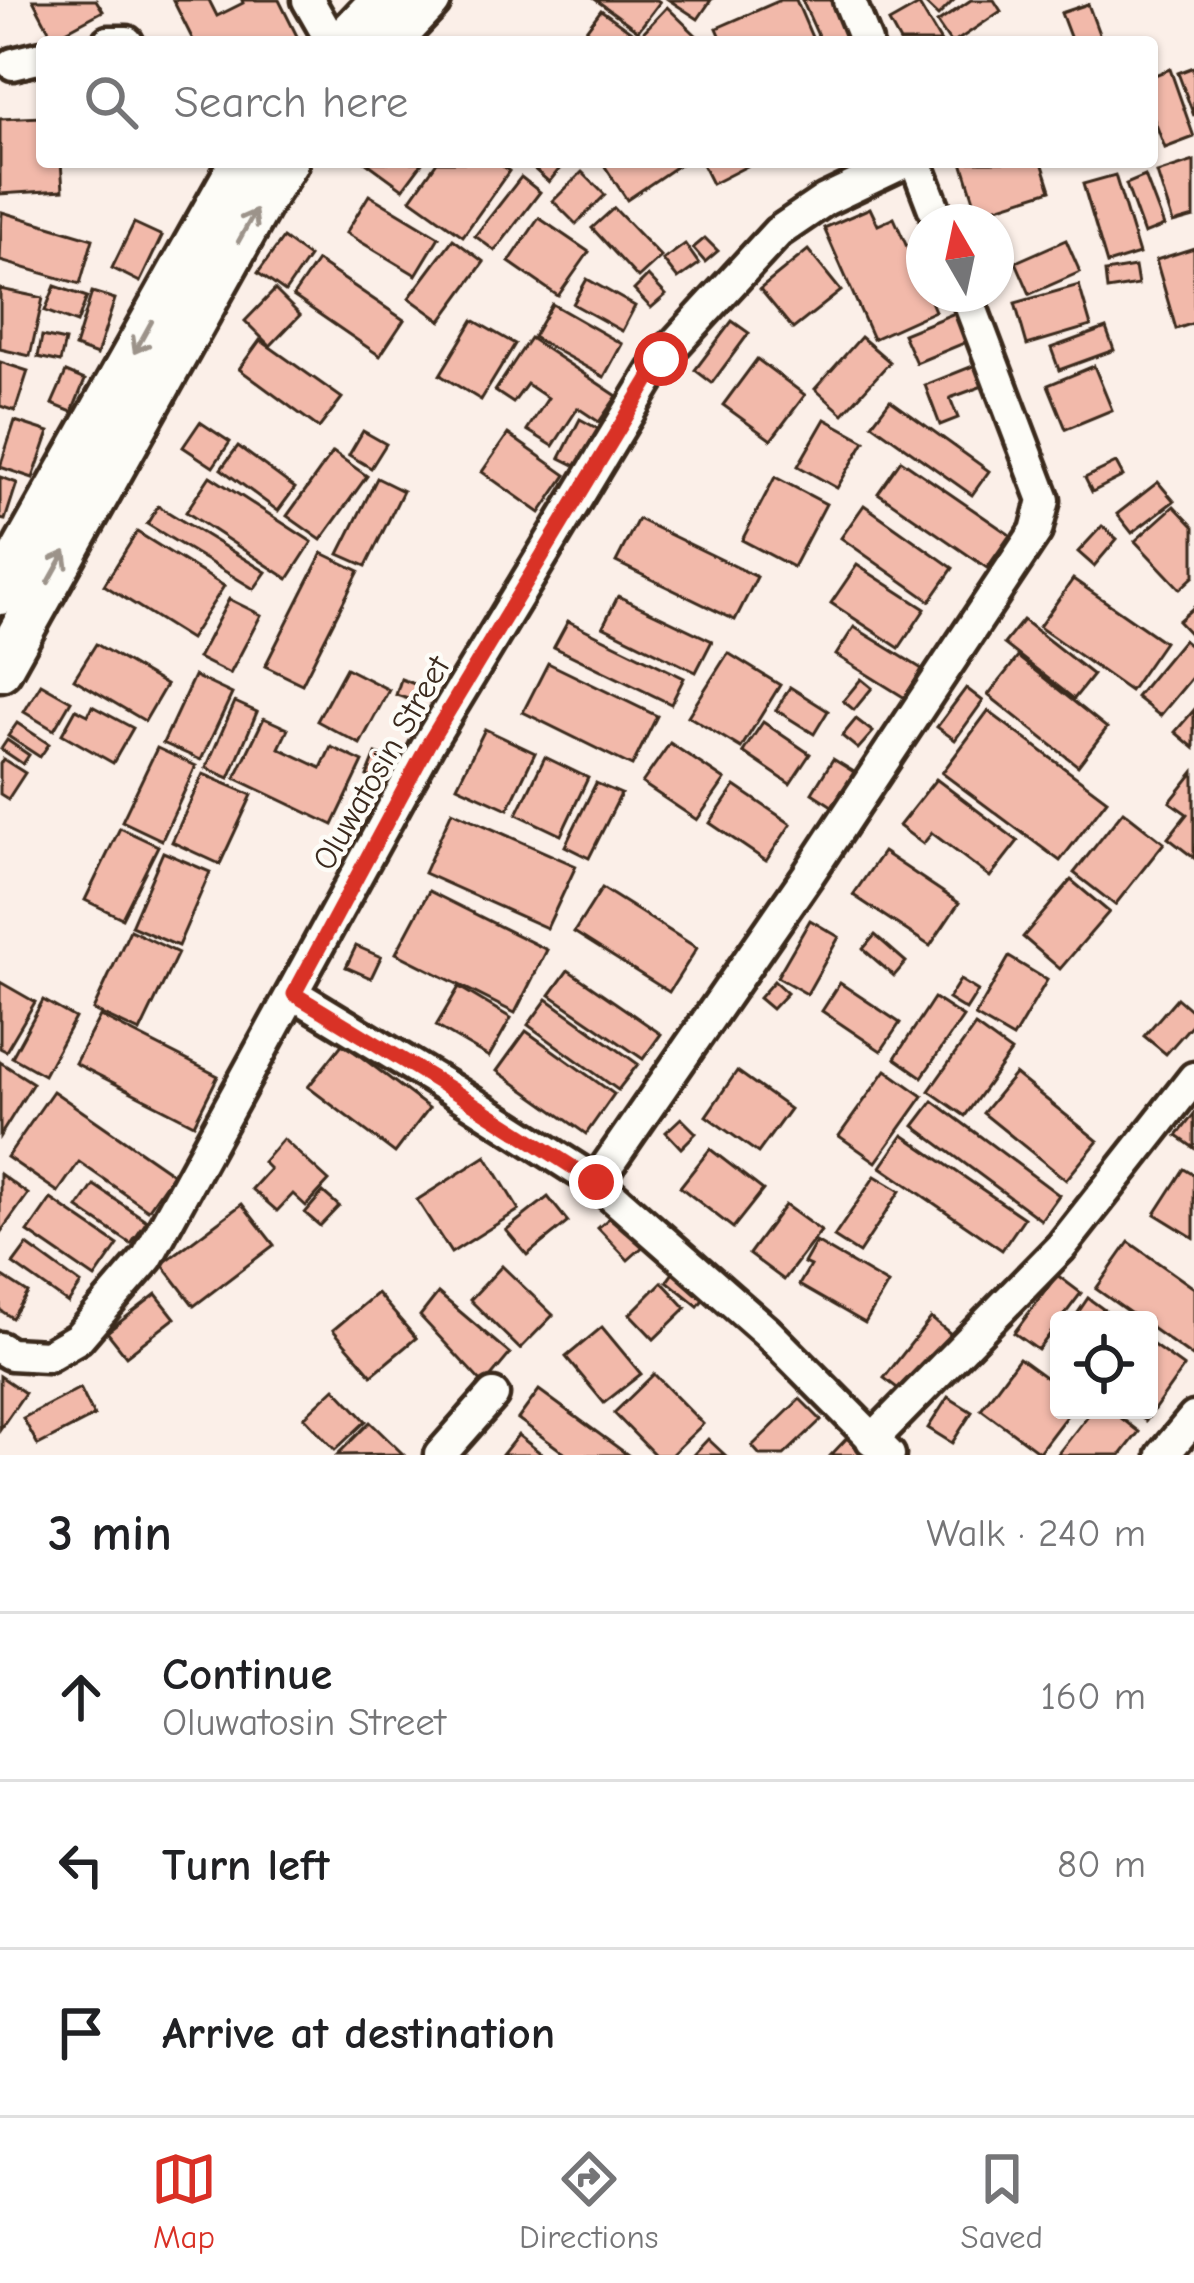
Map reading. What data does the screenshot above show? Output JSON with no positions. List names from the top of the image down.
{
  "streets": {
    "street": ["Oluwatosin Street"]
  },
  "north": "top",
  "page": {
    "search": "Search here",
    "heading": ["3 min", "Walk · 240 m"],
    "list": [
      ["Continue", "Oluwatosin Street", "160 m"],
      ["Turn left", "80 m"],
      "Arrive at destination"
    ],
    "nav": ["Map", "Directions", "Saved"]
  }
}
